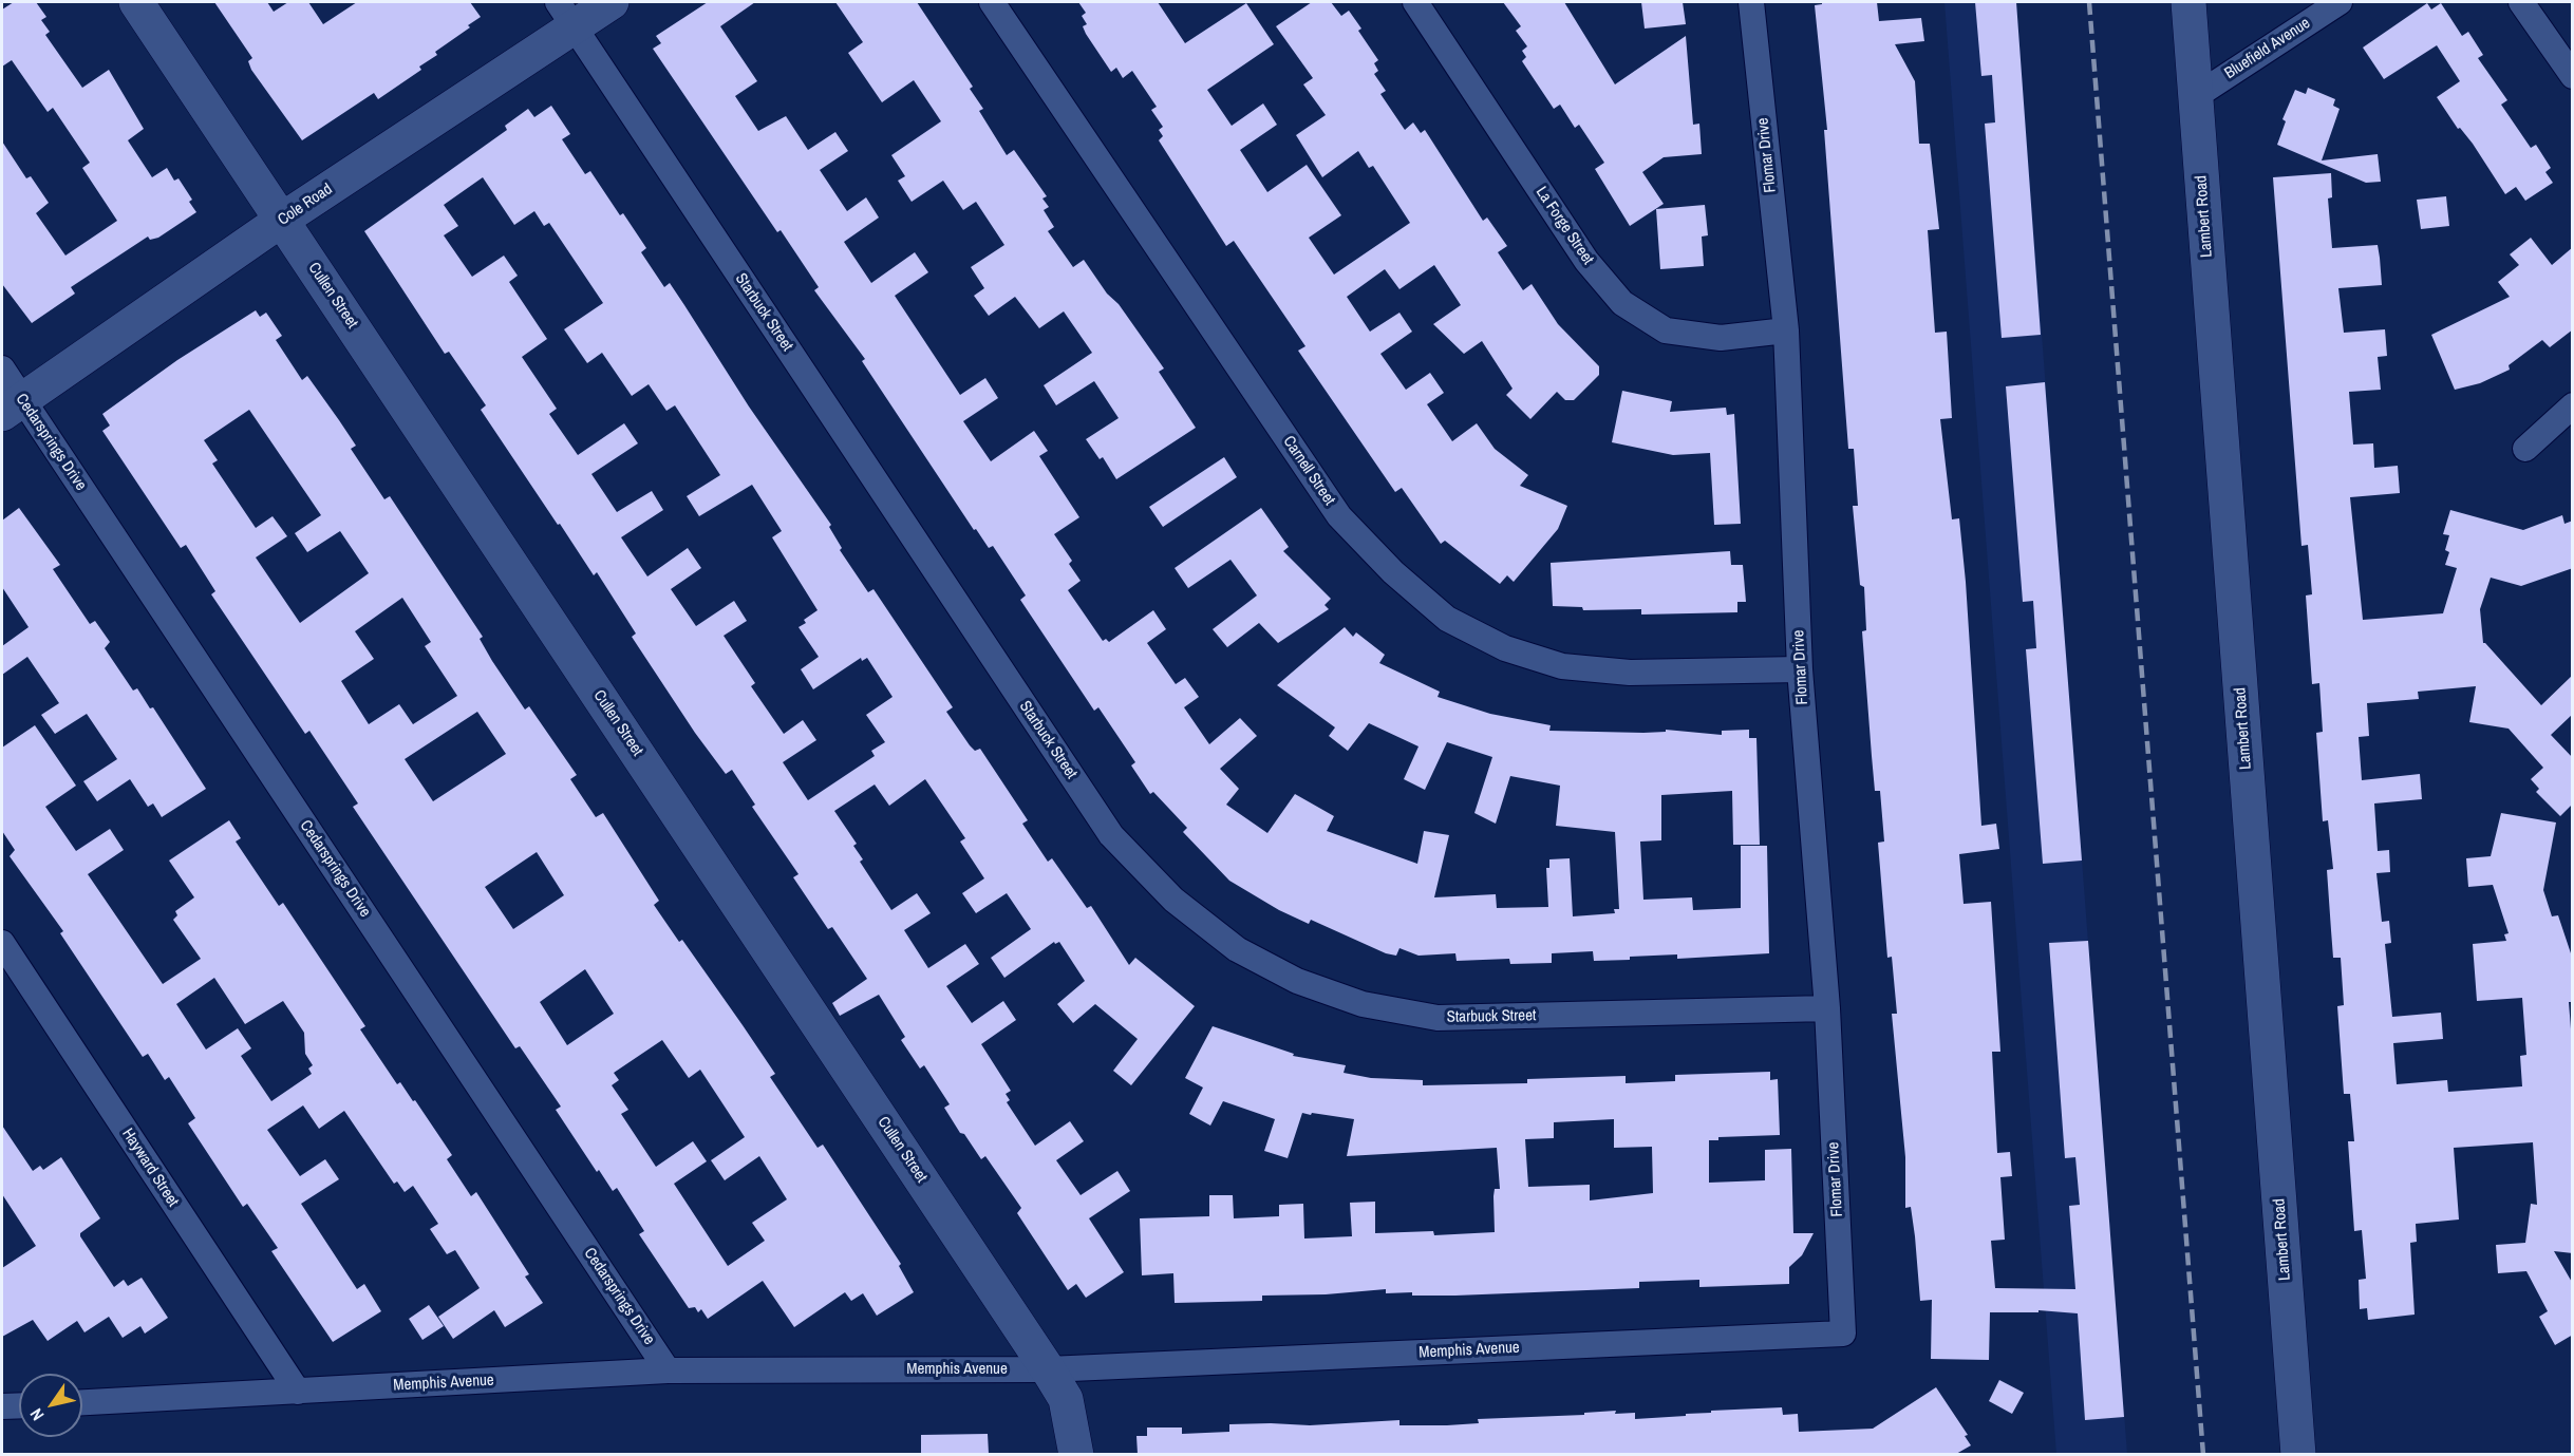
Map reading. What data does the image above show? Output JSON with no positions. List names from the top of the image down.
{
  "streets": {
    "street": [
      "Bluefield Avenue",
      "Flomar Drive",
      "Cole Road",
      "Lambert Road",
      "La Forge Street",
      "Cullen Street",
      "Starbuck Street",
      "Cedarsprings Drive",
      "Carnell Street",
      "Hayward Street",
      "Memphis Avenue"
    ]
  },
  "crossings": [
    ["Bluefield Avenue", "Lambert Road"],
    ["Flomar Drive", "La Forge Street"],
    ["Flomar Drive", "Starbuck Street"],
    ["Flomar Drive", "Carnell Street"],
    ["Flomar Drive", "Memphis Avenue"],
    ["Cole Road", "Cullen Street"],
    ["Cole Road", "Starbuck Street"],
    ["Cole Road", "Cedarsprings Drive"],
    ["Cullen Street", "Memphis Avenue"],
    ["Cedarsprings Drive", "Memphis Avenue"],
    ["Hayward Street", "Memphis Avenue"]
  ],
  "north": "bottom left"
}
